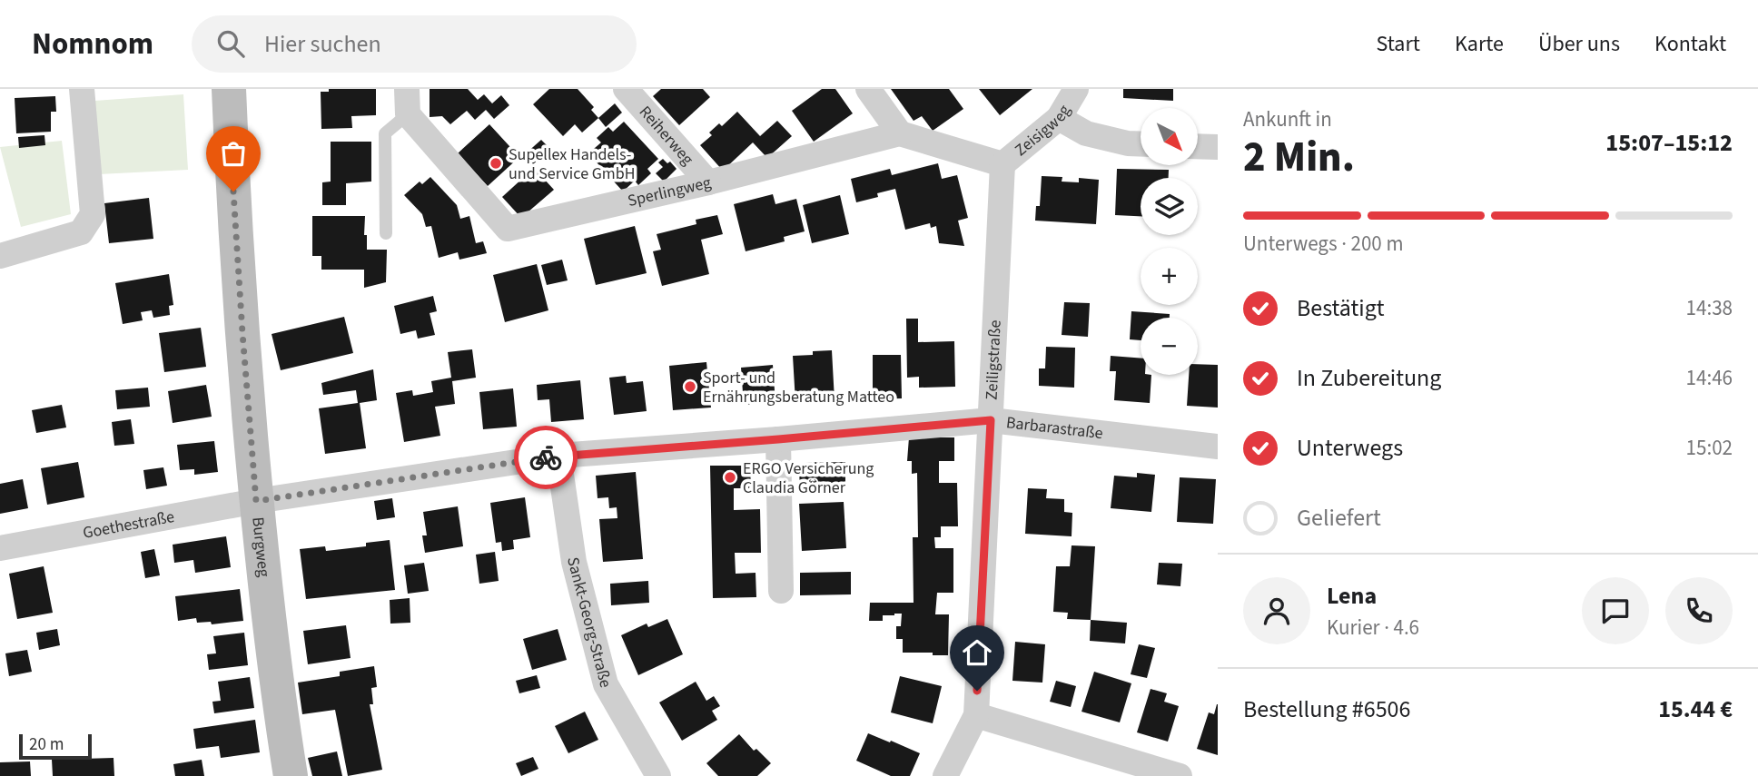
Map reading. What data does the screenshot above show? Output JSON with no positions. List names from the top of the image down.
{
  "streets": {
    "street": [
      "Zeisigweg",
      "Reiherweg",
      "Sperlingweg",
      "Zeiligstraße",
      "Barbarastraße",
      "Goethestraße",
      "Burgweg",
      "Sankt-Georg-Straße"
    ]
  },
  "crossings": [
    ["Zeisigweg", "Zeiligstraße"],
    ["Reiherweg", "Sperlingweg"],
    ["Zeiligstraße", "Barbarastraße"],
    ["Barbarastraße", "Goethestraße"],
    ["Barbarastraße", "Burgweg"],
    ["Barbarastraße", "Sankt-Georg-Straße"],
    ["Goethestraße", "Burgweg"]
  ],
  "places": ["Supellex Handels- und Service GmbH", "Sport- und Ernährungsberatung Matteo", "ERGO Versicherung Claudia Görner"],
  "scale_bar": "20 m",
  "north": "bottom right",
  "page": {
    "header": "Nomnom",
    "search": "Hier suchen",
    "nav": [
      "Start",
      "Karte",
      "Über uns",
      "Kontakt"
    ],
    "heading": ["2 Min.", "Ankunft in", "15:07–15:12"],
    "panel": [
      "Lena",
      "Kurier · 4.6",
      "Bestellung #6506",
      "15.44 €"
    ],
    "map_buttons": ["+", "−"],
    "bar": "Unterwegs · 200 m",
    "list": [
      ["Bestätigt", "14:38"],
      ["In Zubereitung", "14:46"],
      ["Unterwegs", "15:02"],
      "Geliefert"
    ],
    "scale": "20 m"
  }
}
